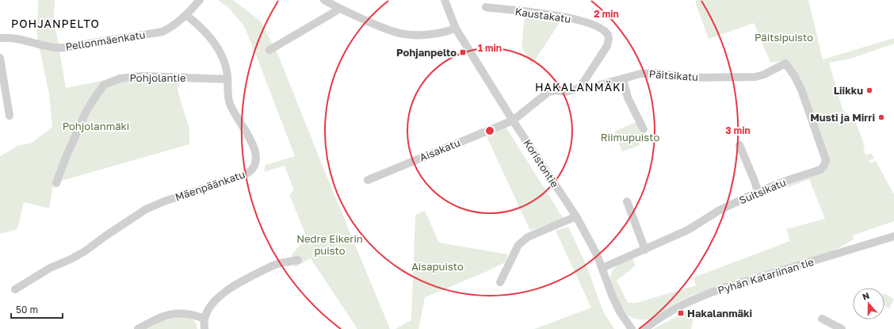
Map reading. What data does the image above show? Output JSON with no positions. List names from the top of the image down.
{
  "streets": {
    "street": [
      "Kaustakatu",
      "Pellonmäenkatu",
      "Päitsikatu",
      "Pohjolantie",
      "Aisakatu",
      "Koristontie",
      "Mäenpäänkatu",
      "Suitsikatu",
      "Pyhän Katariinan tie"
    ]
  },
  "crossings": [
    ["Kaustakatu", "Päitsikatu"],
    ["Pellonmäenkatu", "Mäenpäänkatu"],
    ["Päitsikatu", "Suitsikatu"],
    ["Pohjolantie", "Mäenpäänkatu"],
    ["Aisakatu", "Koristontie"],
    ["Koristontie", "Suitsikatu"]
  ],
  "districts": ["POHJANPELTO", "HAKALANMÄKI"],
  "parks": [
    "Päitsipuisto",
    "Pohjolanmäki",
    "Riimupuisto",
    "Nedre Eikerin puisto",
    "Aisapuisto"
  ],
  "places": {
    "transit": ["Pohjanpelto", "Hakalanmäki"],
    "other": ["Liikku", "Musti ja Mirri"]
  },
  "scale_bar": "50 m",
  "north": "top",
  "rings": ["2 min", "1 min", "3 min"]
}
